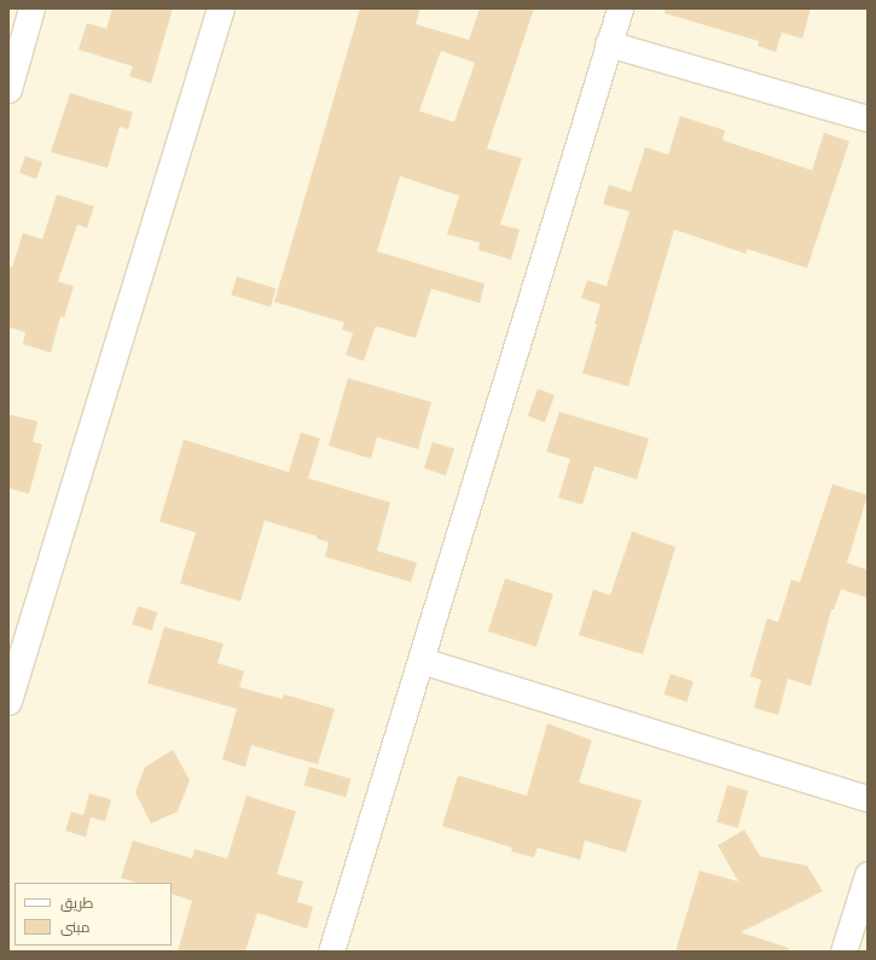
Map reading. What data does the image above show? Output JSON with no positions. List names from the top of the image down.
{
  "legend": ["طريق", "مبنى"]
}
